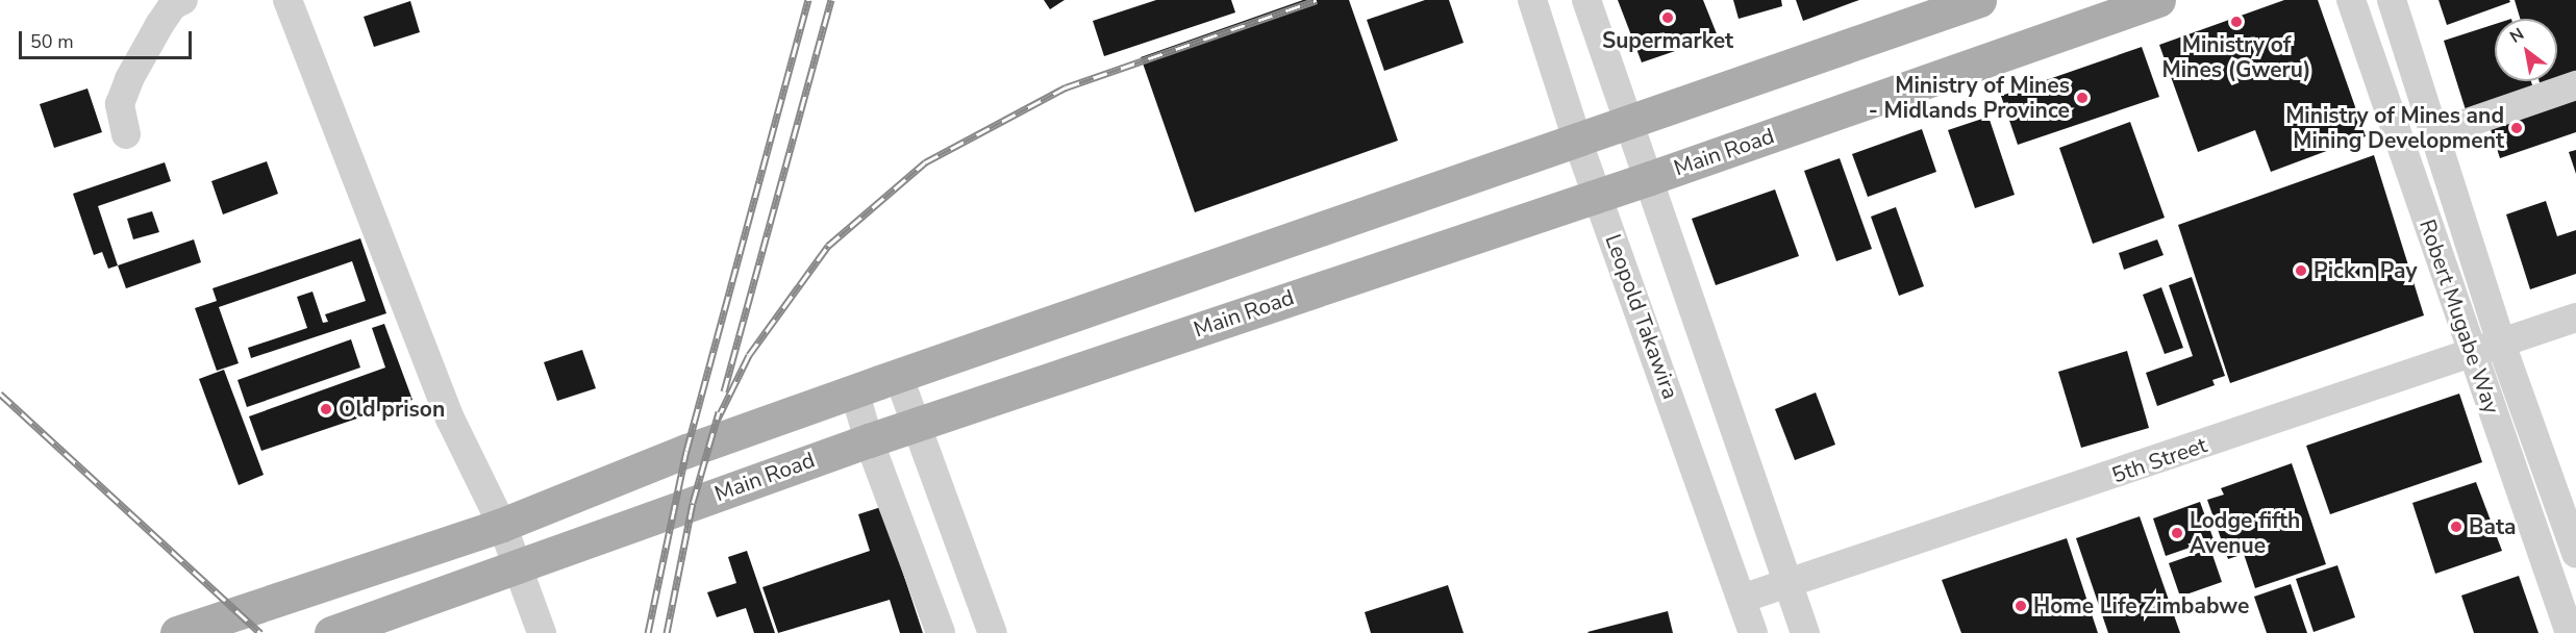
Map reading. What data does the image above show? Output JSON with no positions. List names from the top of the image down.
{
  "streets": {
    "main road": ["Main Road"],
    "street": ["Leopold Takawira", "Robert Mugabe Way", "5th Street"]
  },
  "crossings": [
    ["Main Road", "Leopold Takawira"],
    ["Leopold Takawira", "5th Street"],
    ["Robert Mugabe Way", "5th Street"]
  ],
  "places": [
    "Supermarket",
    "Ministry of Mines (Gweru)",
    "Ministry of Mines - Midlands Province",
    "Ministry of Mines and Mining Development",
    "Pick n Pay",
    "Old prison",
    "Bata",
    "Lodge fifth Avenue",
    "Home Life Zimbabwe"
  ],
  "scale_bar": "50 m",
  "north": "top left"
}
